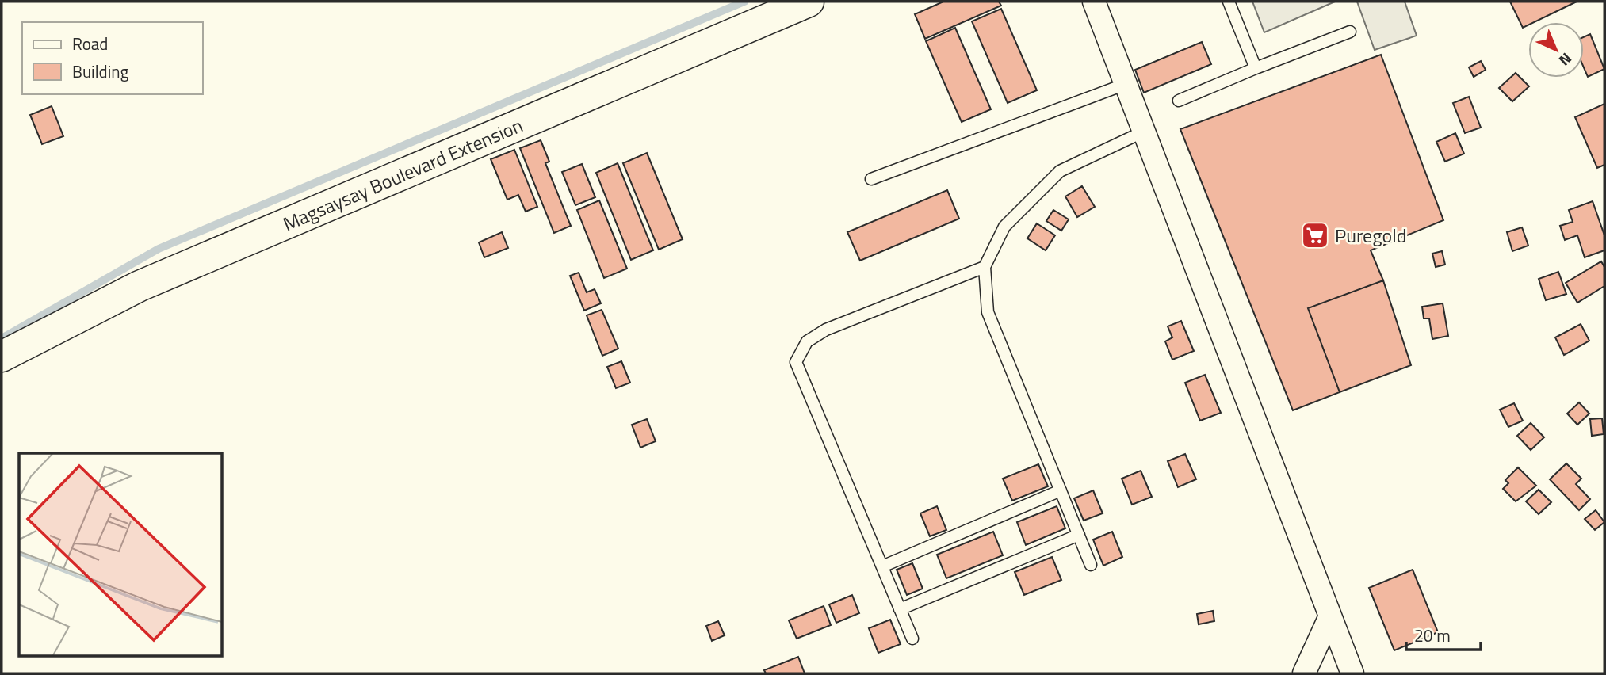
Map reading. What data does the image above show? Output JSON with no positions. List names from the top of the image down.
{
  "streets": {
    "street": ["Magsaysay Boulevard Extension"]
  },
  "places": {
    "supermarket": ["Puregold"]
  },
  "legend": ["Road", "Building"],
  "scale_bar": "20 m",
  "north": "bottom right"
}
